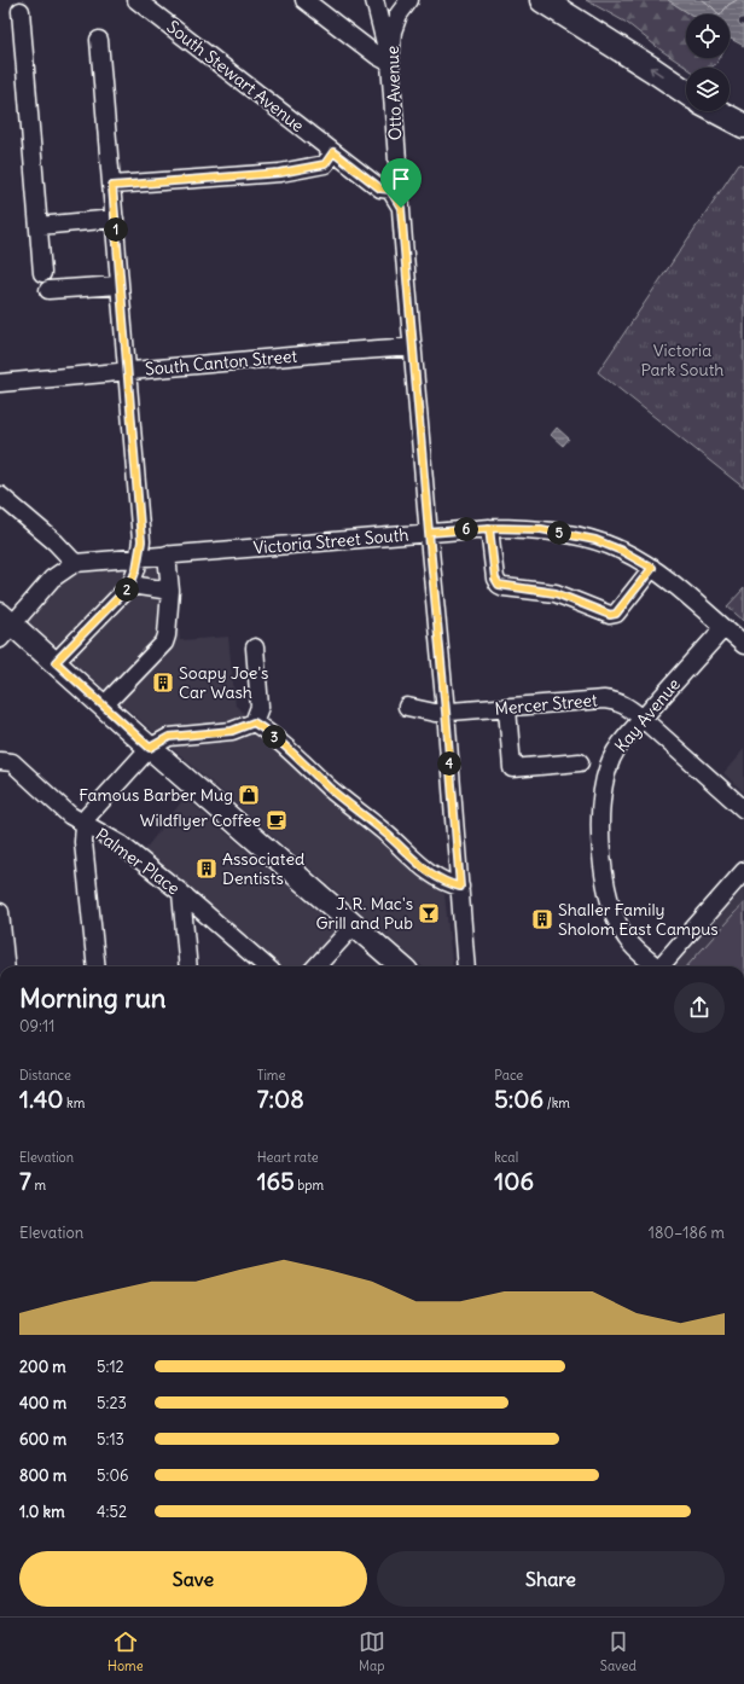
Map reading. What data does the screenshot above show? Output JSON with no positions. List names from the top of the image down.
{
  "streets": {
    "street": [
      "South Stewart Avenue",
      "Otto Avenue",
      "South Canton Street",
      "Victoria Street South",
      "Mercer Street",
      "Kay Avenue",
      "Palmer Place"
    ]
  },
  "crossings": [
    ["South Stewart Avenue", "Otto Avenue"],
    ["Otto Avenue", "South Canton Street"],
    ["Otto Avenue", "Victoria Street South"],
    ["Otto Avenue", "Mercer Street"],
    ["Victoria Street South", "Kay Avenue"],
    ["Mercer Street", "Kay Avenue"]
  ],
  "parks": ["Victoria Park South"],
  "places": {
    "building": ["Soapy Joe's Car Wash", "Associated Dentists", "Shaller Family Sholom East Campus"],
    "shop": ["Famous Barber Mug"],
    "cafe": ["Wildflyer Coffee"],
    "bar": ["J. R. Mac's Grill and Pub"]
  },
  "page": {
    "pins": [
      "1",
      "6",
      "5",
      "2",
      "3",
      "4"
    ],
    "heading": ["Morning run", "09:11"],
    "stats": [
      ["Distance", "1.40 km"],
      ["Time", "7:08"],
      ["Pace", "5:06 /km"],
      ["Elevation", "7 m"],
      ["Heart rate", "165 bpm"],
      ["kcal", "106"]
    ],
    "chart": ["Elevation", "180–186 m"],
    "list": [
      {
        "name": "200 m",
        "note": "5:12"
      },
      {
        "name": "400 m",
        "note": "5:23"
      },
      {
        "name": "600 m",
        "note": "5:13"
      },
      {
        "name": "800 m",
        "note": "5:06"
      },
      {
        "name": "1.0 km",
        "note": "4:52"
      }
    ],
    "buttons": ["Save", "Share"],
    "tabs": ["Home", "Map", "Saved"]
  }
}
